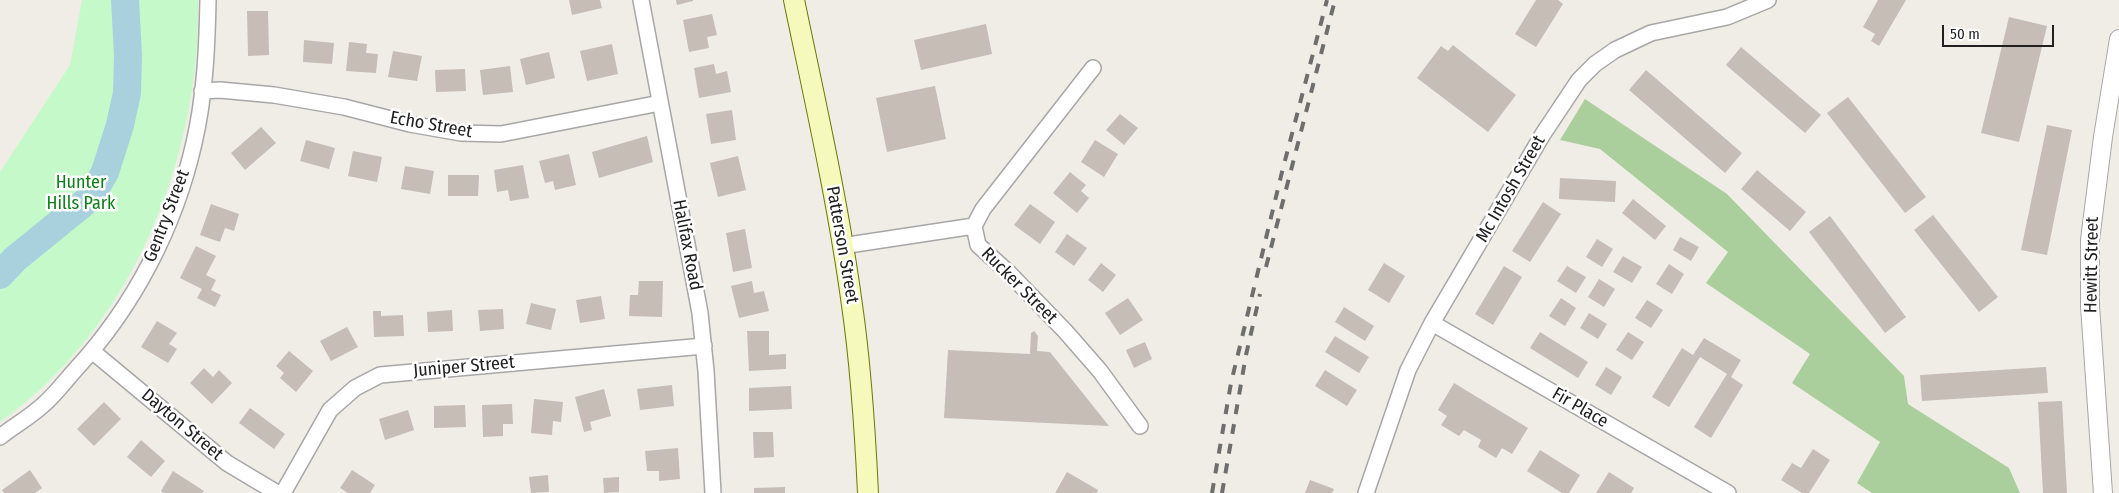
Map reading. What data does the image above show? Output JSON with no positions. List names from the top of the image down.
{
  "streets": {
    "main road": ["Patterson Street"],
    "street": [
      "Echo Street",
      "Mc Intosh Street",
      "Gentry Street",
      "Halifax Road",
      "Hewitt Street",
      "Rucker Street",
      "Juniper Street",
      "Fir Place",
      "Dayton Street"
    ]
  },
  "crossings": [
    ["Echo Street", "Gentry Street"],
    ["Echo Street", "Halifax Road"],
    ["Mc Intosh Street", "Fir Place"],
    ["Gentry Street", "Dayton Street"],
    ["Halifax Road", "Juniper Street"]
  ],
  "parks": ["Hunter Hills Park"],
  "scale_bar": "50 m"
}
